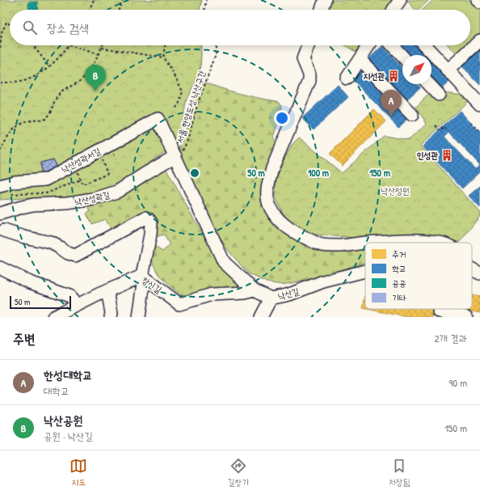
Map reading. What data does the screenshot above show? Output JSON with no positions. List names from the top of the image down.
{
  "streets": {
    "street": [
      "낙산성곽서길",
      "낙산성곽길",
      "창신길",
      "낙산길"
    ],
    "path": ["서울 한양도성 낙산구간"]
  },
  "crossings": [
    ["서울 한양도성 낙산구간", "낙산성곽길"],
    ["서울 한양도성 낙산구간", "낙산길"],
    ["낙산성곽서길", "낙산길"],
    ["낙산성곽길", "낙산길"],
    ["창신길", "낙산길"]
  ],
  "parks": ["낙산정원"],
  "places": {
    "building": ["지선관", "인성관"]
  },
  "legend": [
    "주거",
    "학교",
    "공공",
    "기타"
  ],
  "scale_bar": "50 m",
  "north": "top right",
  "page": {
    "search": "장소 검색",
    "pins": ["B", "A"],
    "scale": "50 m",
    "heading": ["주변", "2개 결과"],
    "list": [
      {
        "mark": "A",
        "name": "한성대학교",
        "note": "대학교",
        "value": "90 m"
      },
      {
        "mark": "B",
        "name": "낙산공원",
        "note": "공원 · 낙산길",
        "value": "150 m"
      }
    ],
    "nav": ["지도", "길찾기", "저장됨"]
  },
  "rings": ["50 m", "100 m", "150 m"]
}
